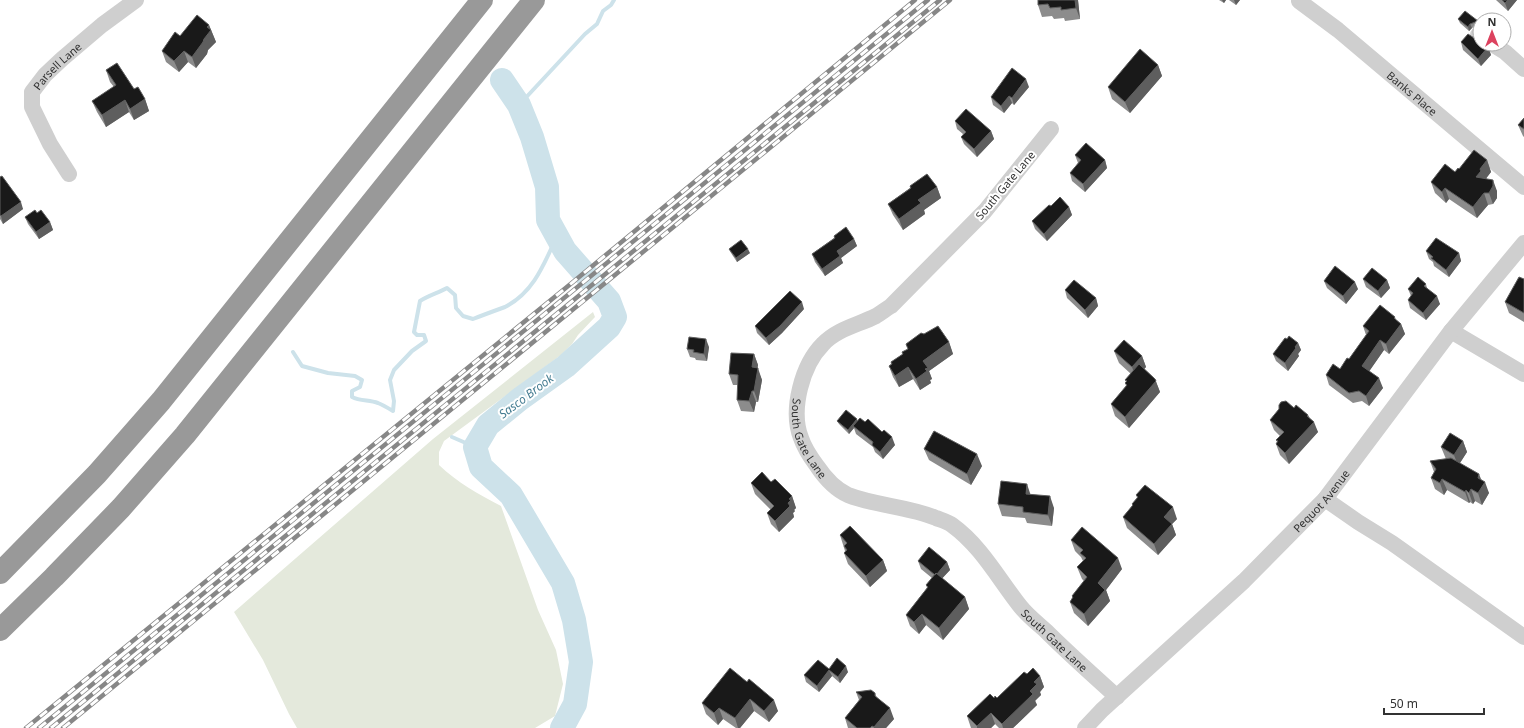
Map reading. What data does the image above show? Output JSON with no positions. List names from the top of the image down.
{
  "streets": {
    "street": [
      "Parsell Lane",
      "Banks Place",
      "South Gate Lane",
      "Pequot Avenue"
    ]
  },
  "crossings": [
    ["South Gate Lane", "Pequot Avenue"]
  ],
  "water": ["Sasco Brook"],
  "scale_bar": "50 m",
  "north": "top"
}
